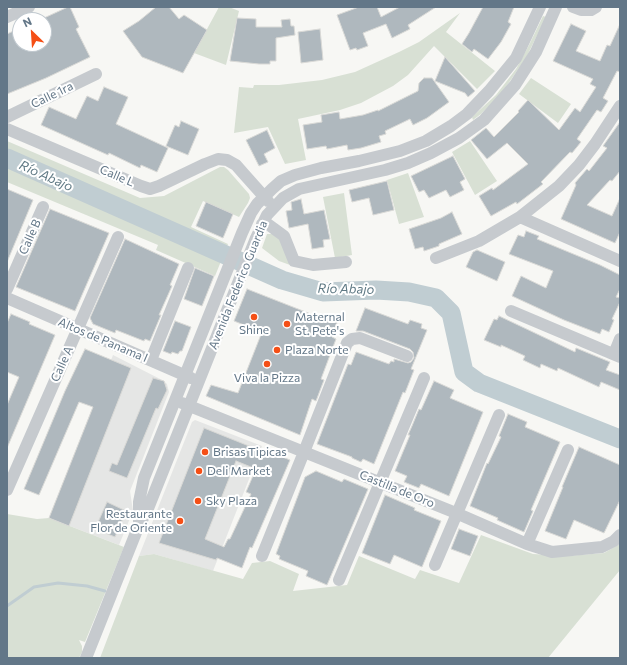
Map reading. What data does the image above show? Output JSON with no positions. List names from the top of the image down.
{
  "streets": {
    "street": [
      "Calle 1ra",
      "Calle L",
      "Calle B",
      "Avenida Federico Guardia",
      "Altos de Panama I",
      "Calle A",
      "Castilla de Oro"
    ]
  },
  "crossings": [
    ["Calle L", "Avenida Federico Guardia"],
    ["Avenida Federico Guardia", "Altos de Panama I"],
    ["Avenida Federico Guardia", "Castilla de Oro"],
    ["Altos de Panama I", "Calle A"]
  ],
  "water": ["Río Abajo"],
  "places": [
    "Shine",
    "Maternal St. Pete's",
    "Plaza Norte",
    "Viva la Pizza",
    "Brisas Tipicas",
    "Deli Market",
    "Sky Plaza",
    "Restaurante Flor de Oriente"
  ],
  "north": "top left"
}
